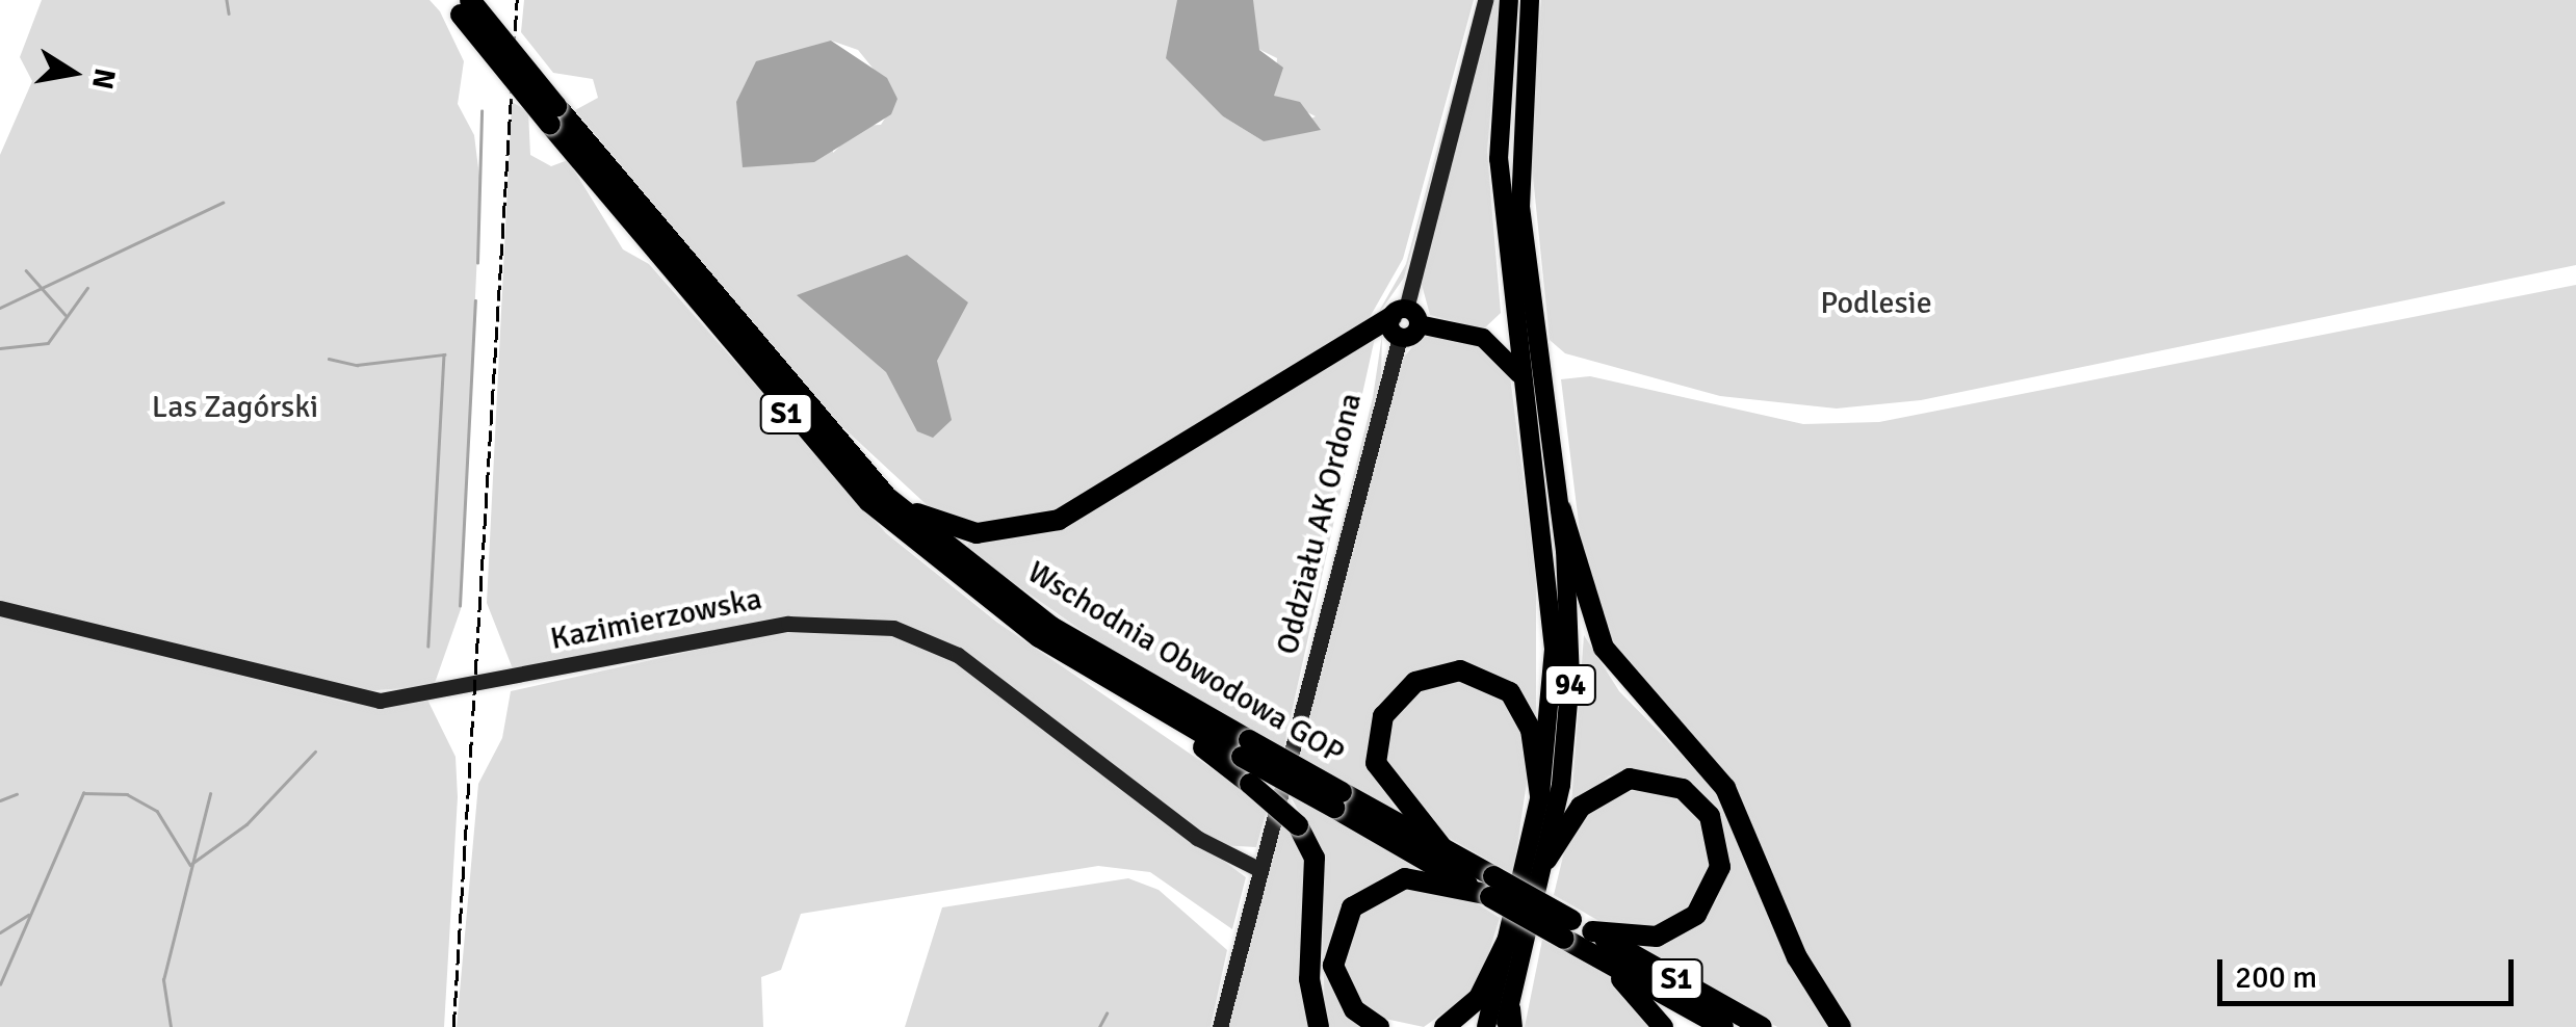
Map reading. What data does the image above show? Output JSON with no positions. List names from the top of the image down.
{
  "streets": {
    "highway": ["S1", "Wschodnia Obwodowa GOP"],
    "main road": ["94"],
    "street": ["Oddziału AK Ordona", "Kazimierzowska"]
  },
  "crossings": [
    ["Oddziału AK Ordona", "Kazimierzowska"]
  ],
  "parks": ["Podlesie", "Las Zagórski"],
  "scale_bar": "200 m",
  "north": "right"
}
